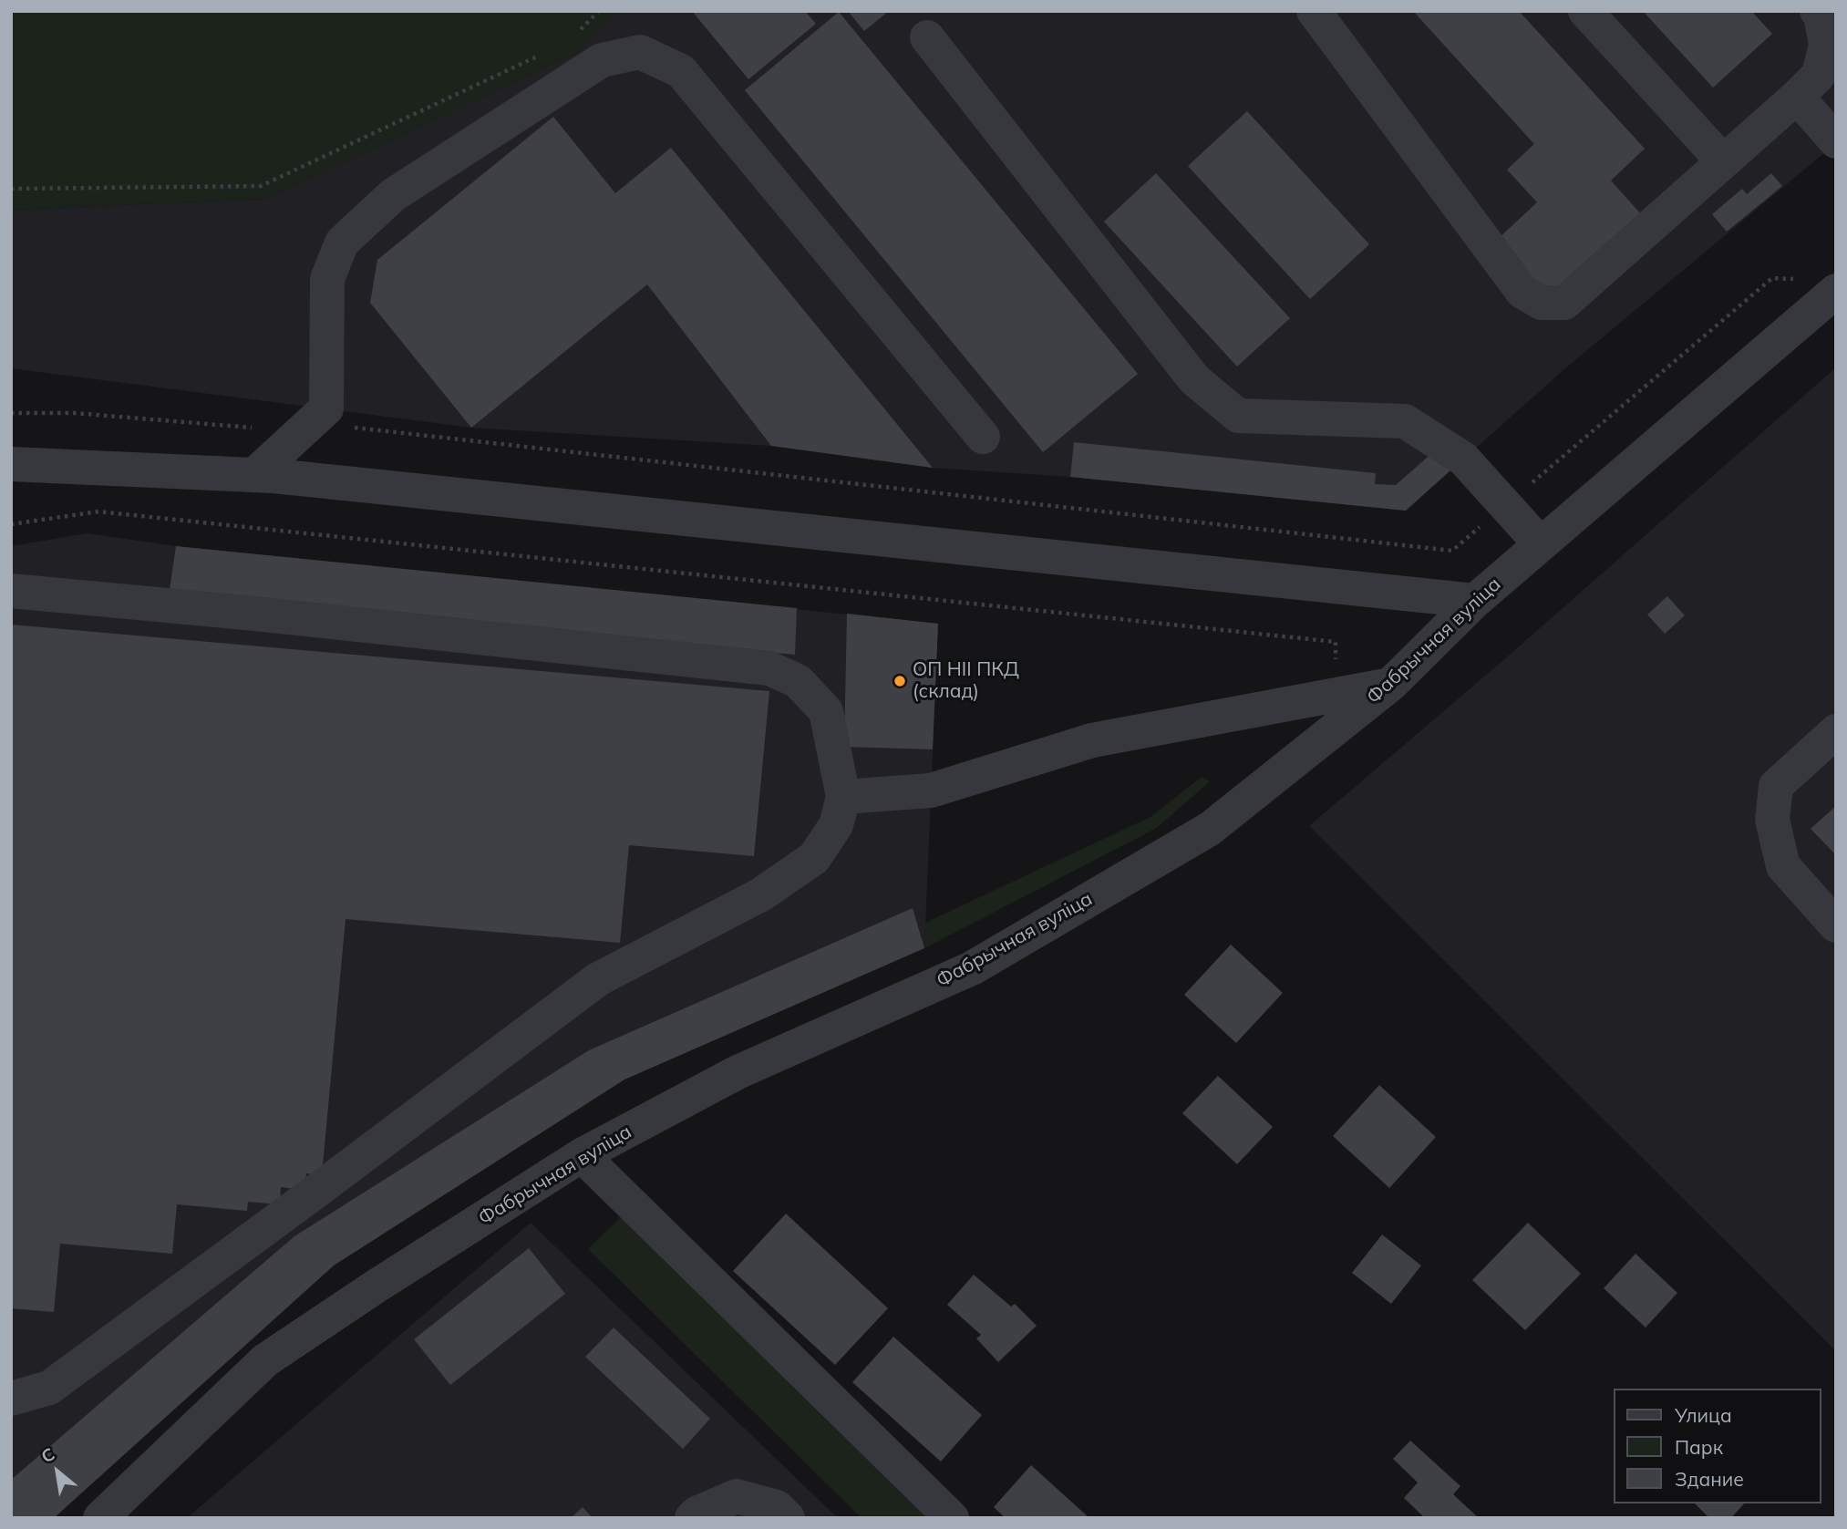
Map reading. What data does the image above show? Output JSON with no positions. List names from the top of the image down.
{
  "streets": {
    "street": ["Фабрычная вуліца"]
  },
  "places": ["ОП НII ПКД (склад)"],
  "legend": ["Улица", "Парк", "Здание"],
  "north": "top left"
}
